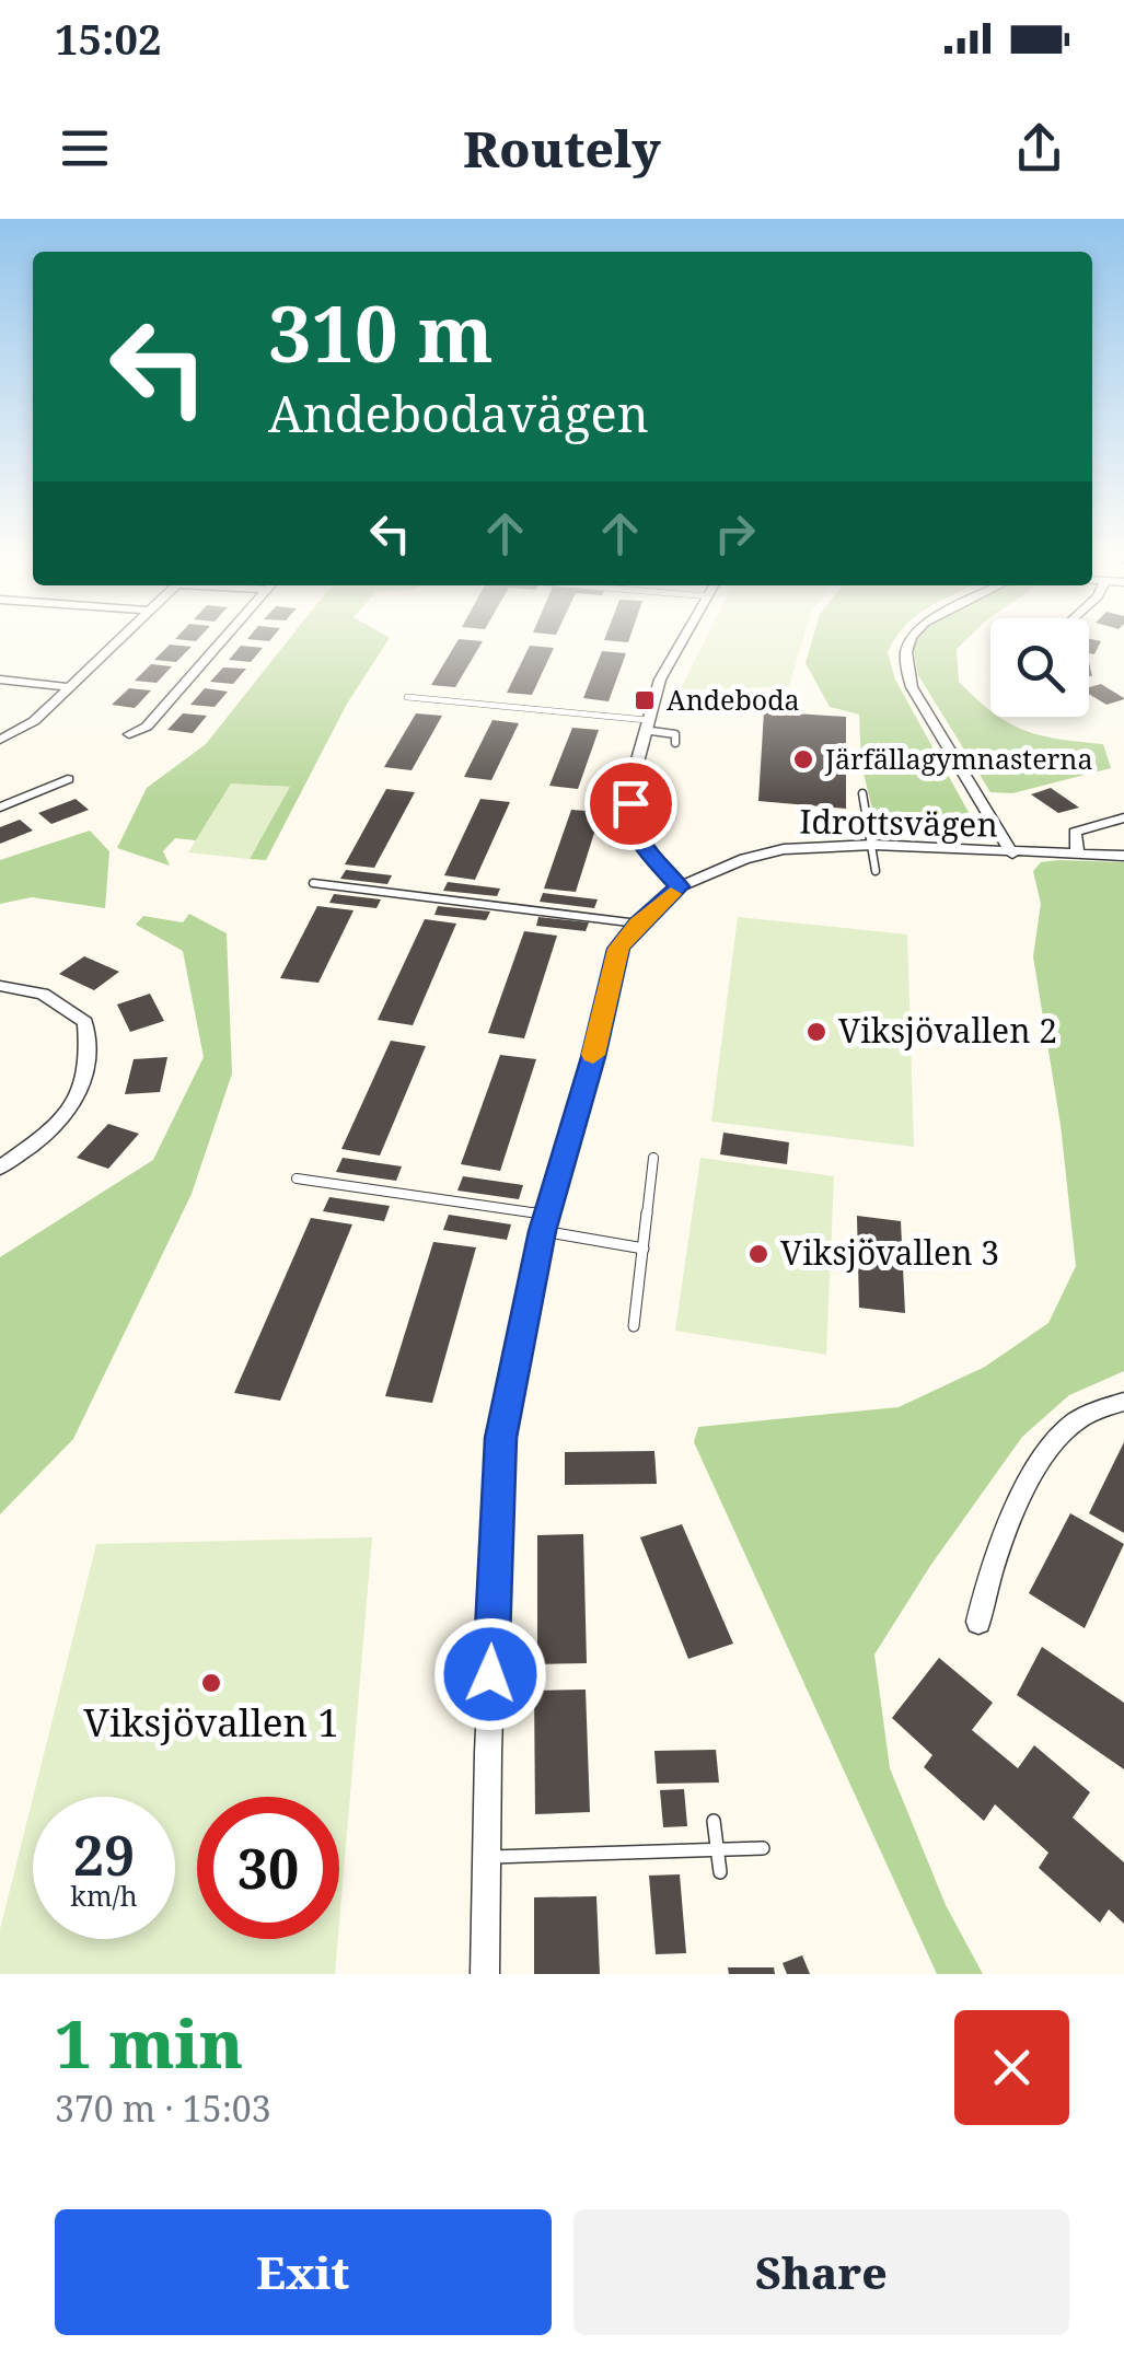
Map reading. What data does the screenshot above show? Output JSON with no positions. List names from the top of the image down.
{
  "streets": {
    "street": ["Idrottsvägen"]
  },
  "places": {
    "transit": ["Andeboda"],
    "other": [
      "Järfällagymnasterna",
      "Viksjövallen 2",
      "Viksjövallen 3",
      "Viksjövallen 1"
    ]
  },
  "page": {
    "status": "15:02",
    "header": "Routely",
    "turn": ["310 m", "Andebodavägen"],
    "speed": "29 km/h",
    "limit": "30",
    "heading": ["1 min", "370 m · 15:03"],
    "buttons": ["Exit", "Share"]
  }
}
